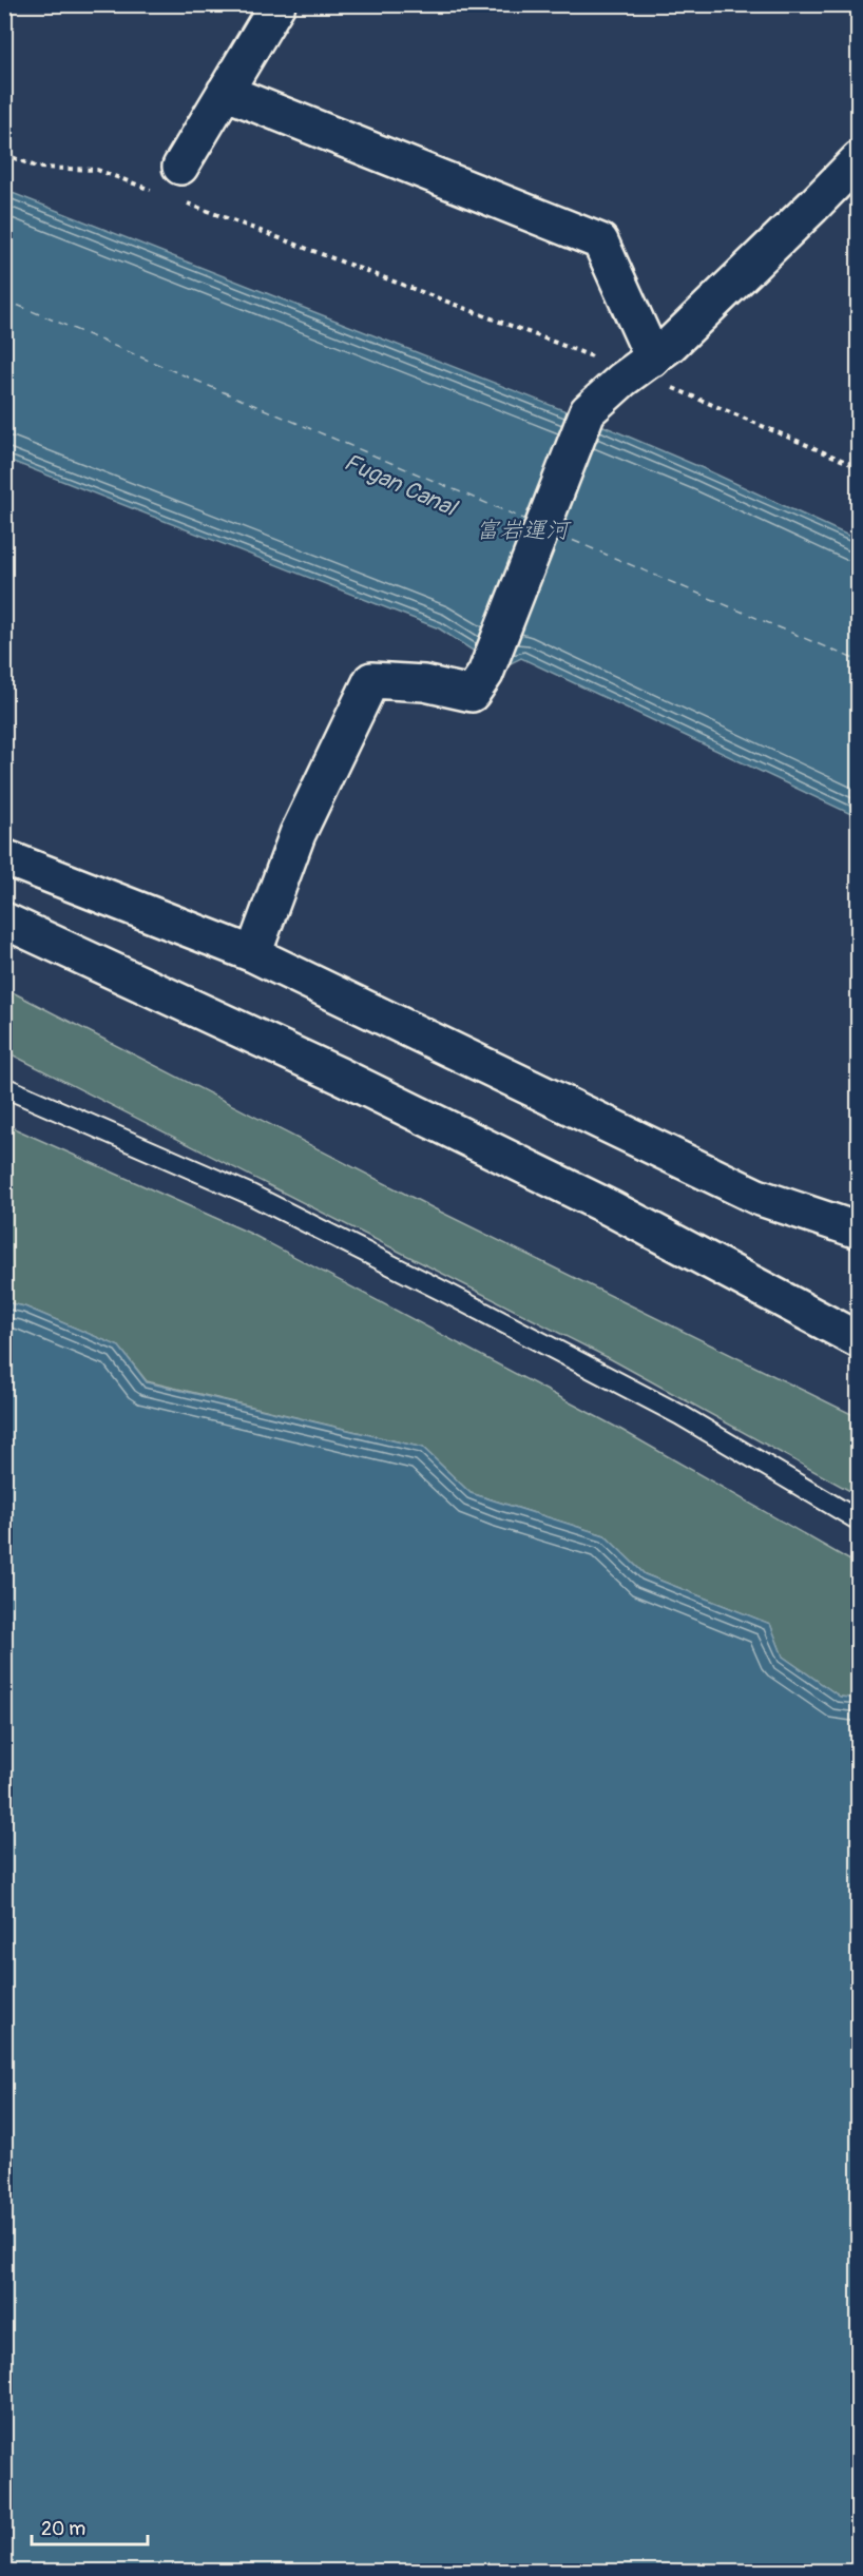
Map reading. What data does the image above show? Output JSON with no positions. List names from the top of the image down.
{
  "water": ["Fugan Canal", "富岩運河"],
  "scale_bar": "20 m"
}
